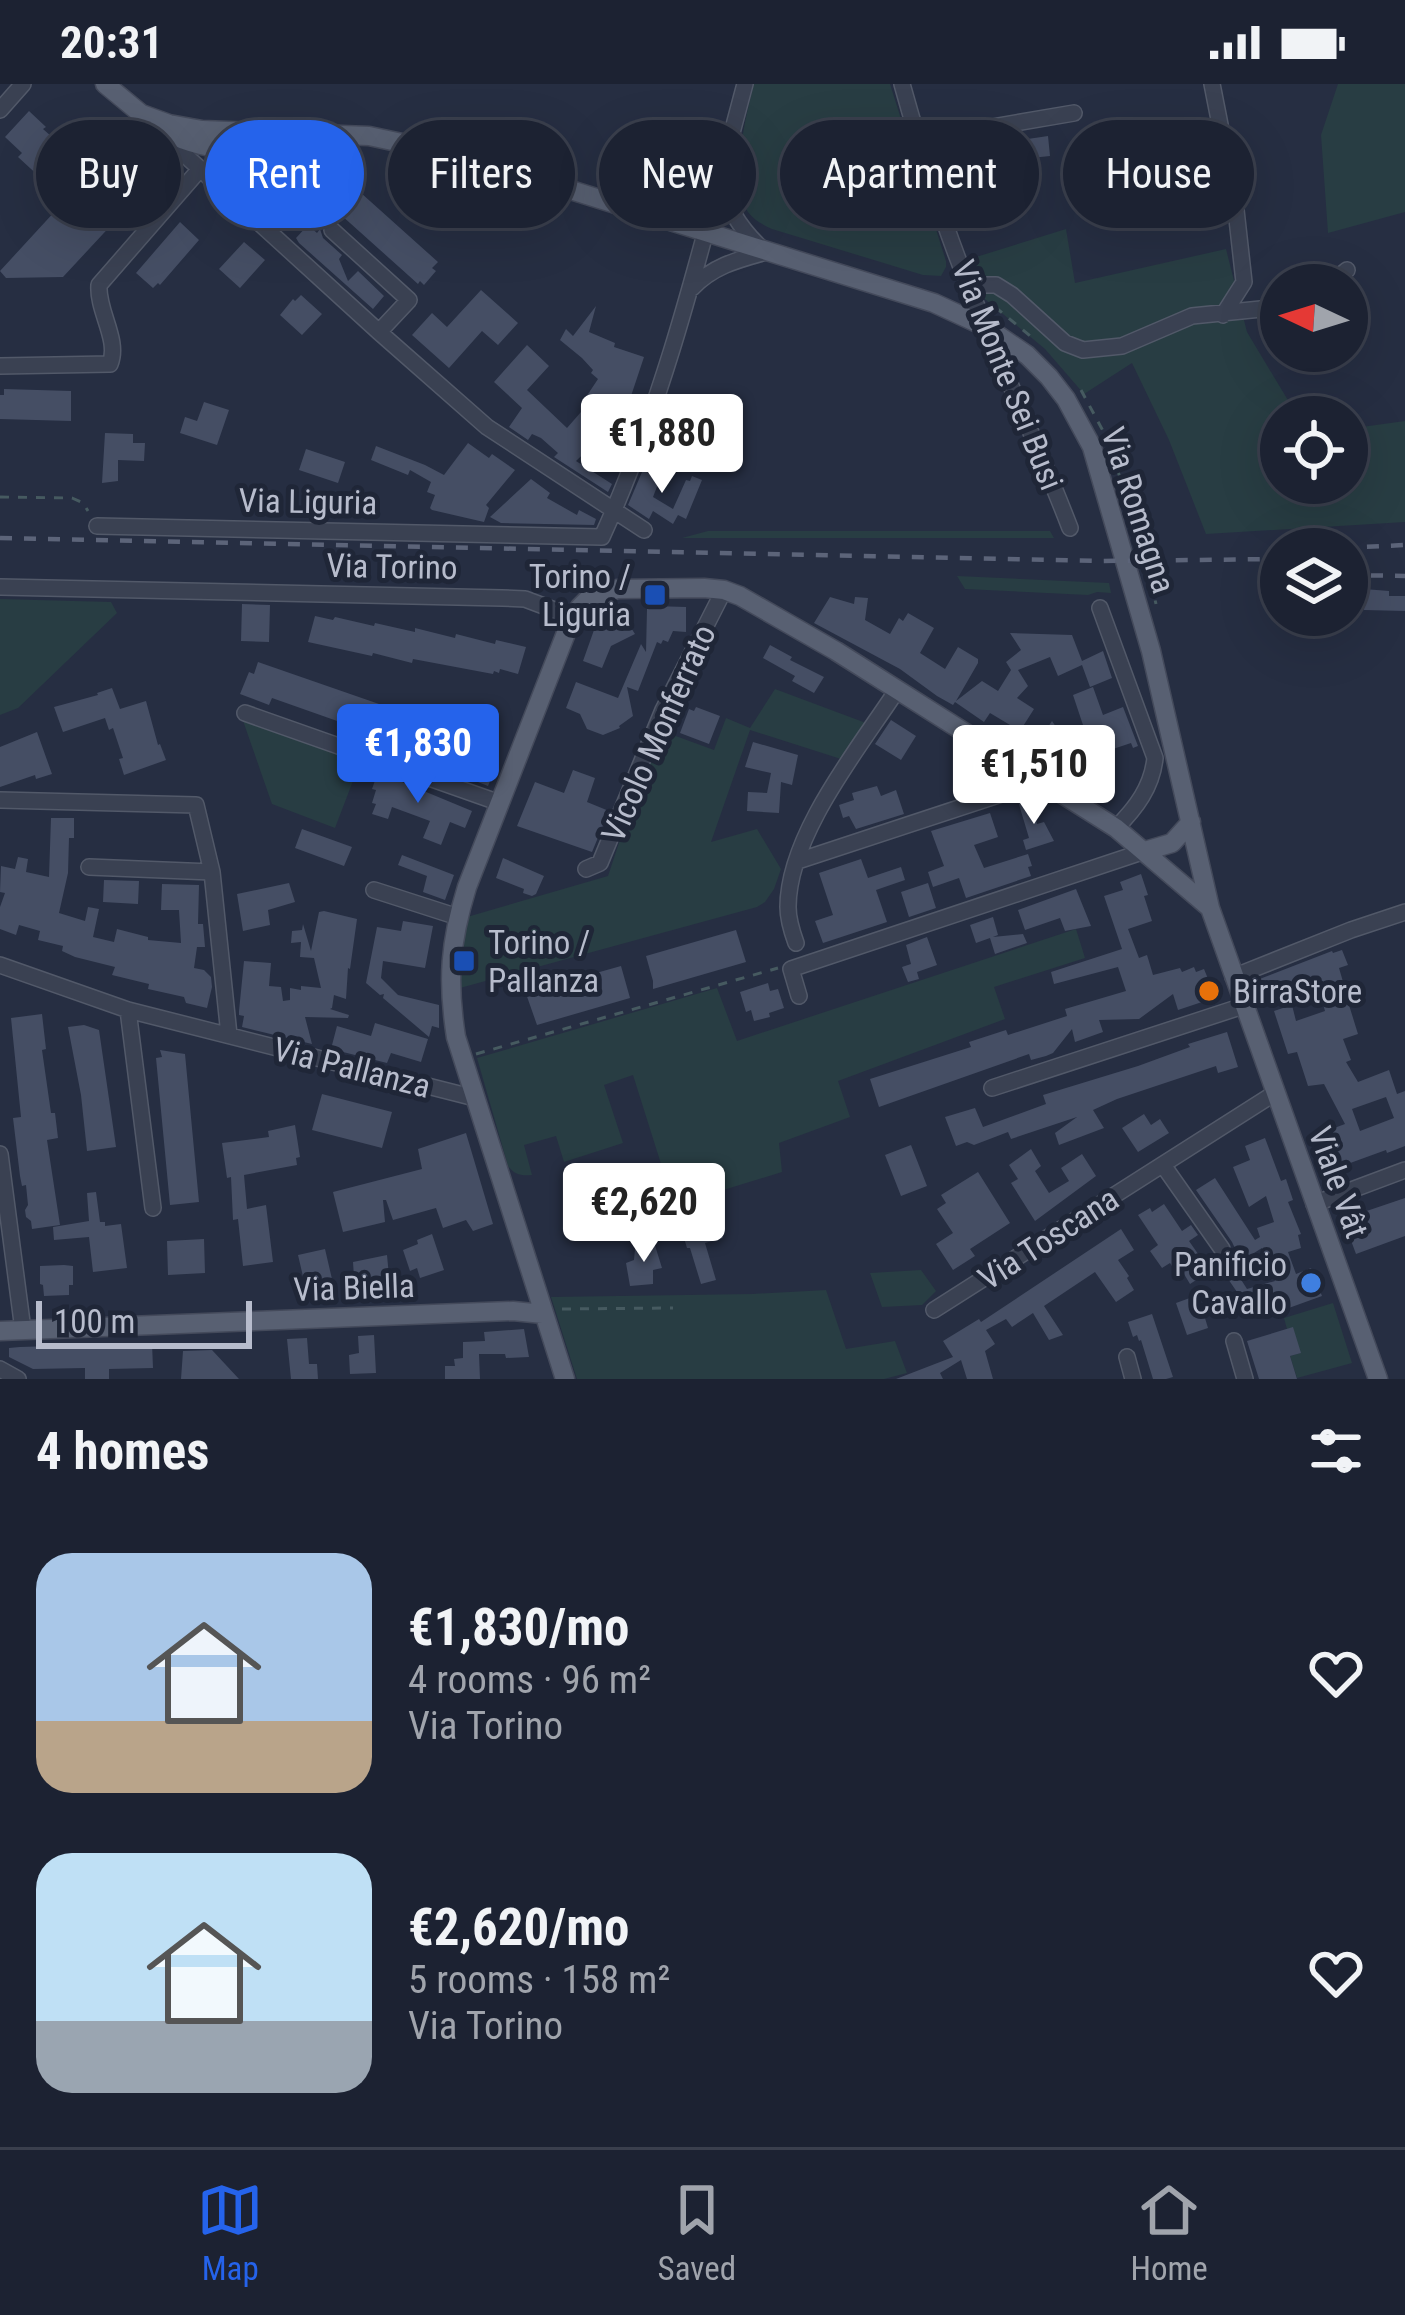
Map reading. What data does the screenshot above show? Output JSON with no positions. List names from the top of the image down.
{
  "streets": {
    "main road": ["Via Romagna", "Viale Vât", "Via Biella"],
    "street": [
      "Via Monte Sei Busi",
      "Via Liguria",
      "Via Torino",
      "Vicolo Monferrato",
      "Via Pallanza",
      "Via Toscana"
    ]
  },
  "crossings": [
    ["Via Monte Sei Busi", "Via Romagna"],
    ["Via Romagna", "Viale Vât"],
    ["Viale Vât", "Via Toscana"]
  ],
  "places": {
    "transit": ["Torino / Liguria", "Torino / Pallanza"],
    "other": ["BirraStore", "Panificio Cavallo"]
  },
  "scale_bar": "100 m",
  "north": "left",
  "page": {
    "status": "20:31",
    "chip": [
      "Buy",
      "Rent",
      "Filters",
      "New",
      "Apartment",
      "House"
    ],
    "price": [
      "€1,880",
      "€1,830",
      "€1,510",
      "€2,620"
    ],
    "scale": "100 m",
    "heading": "4 homes",
    "list": [
      {
        "name": "€1,830/mo",
        "note": "4 rooms · 96 m² · Via Torino"
      },
      {
        "name": "€2,620/mo",
        "note": "5 rooms · 158 m² · Via Torino"
      }
    ],
    "tabs": ["Map", "Saved", "Home"]
  }
}
